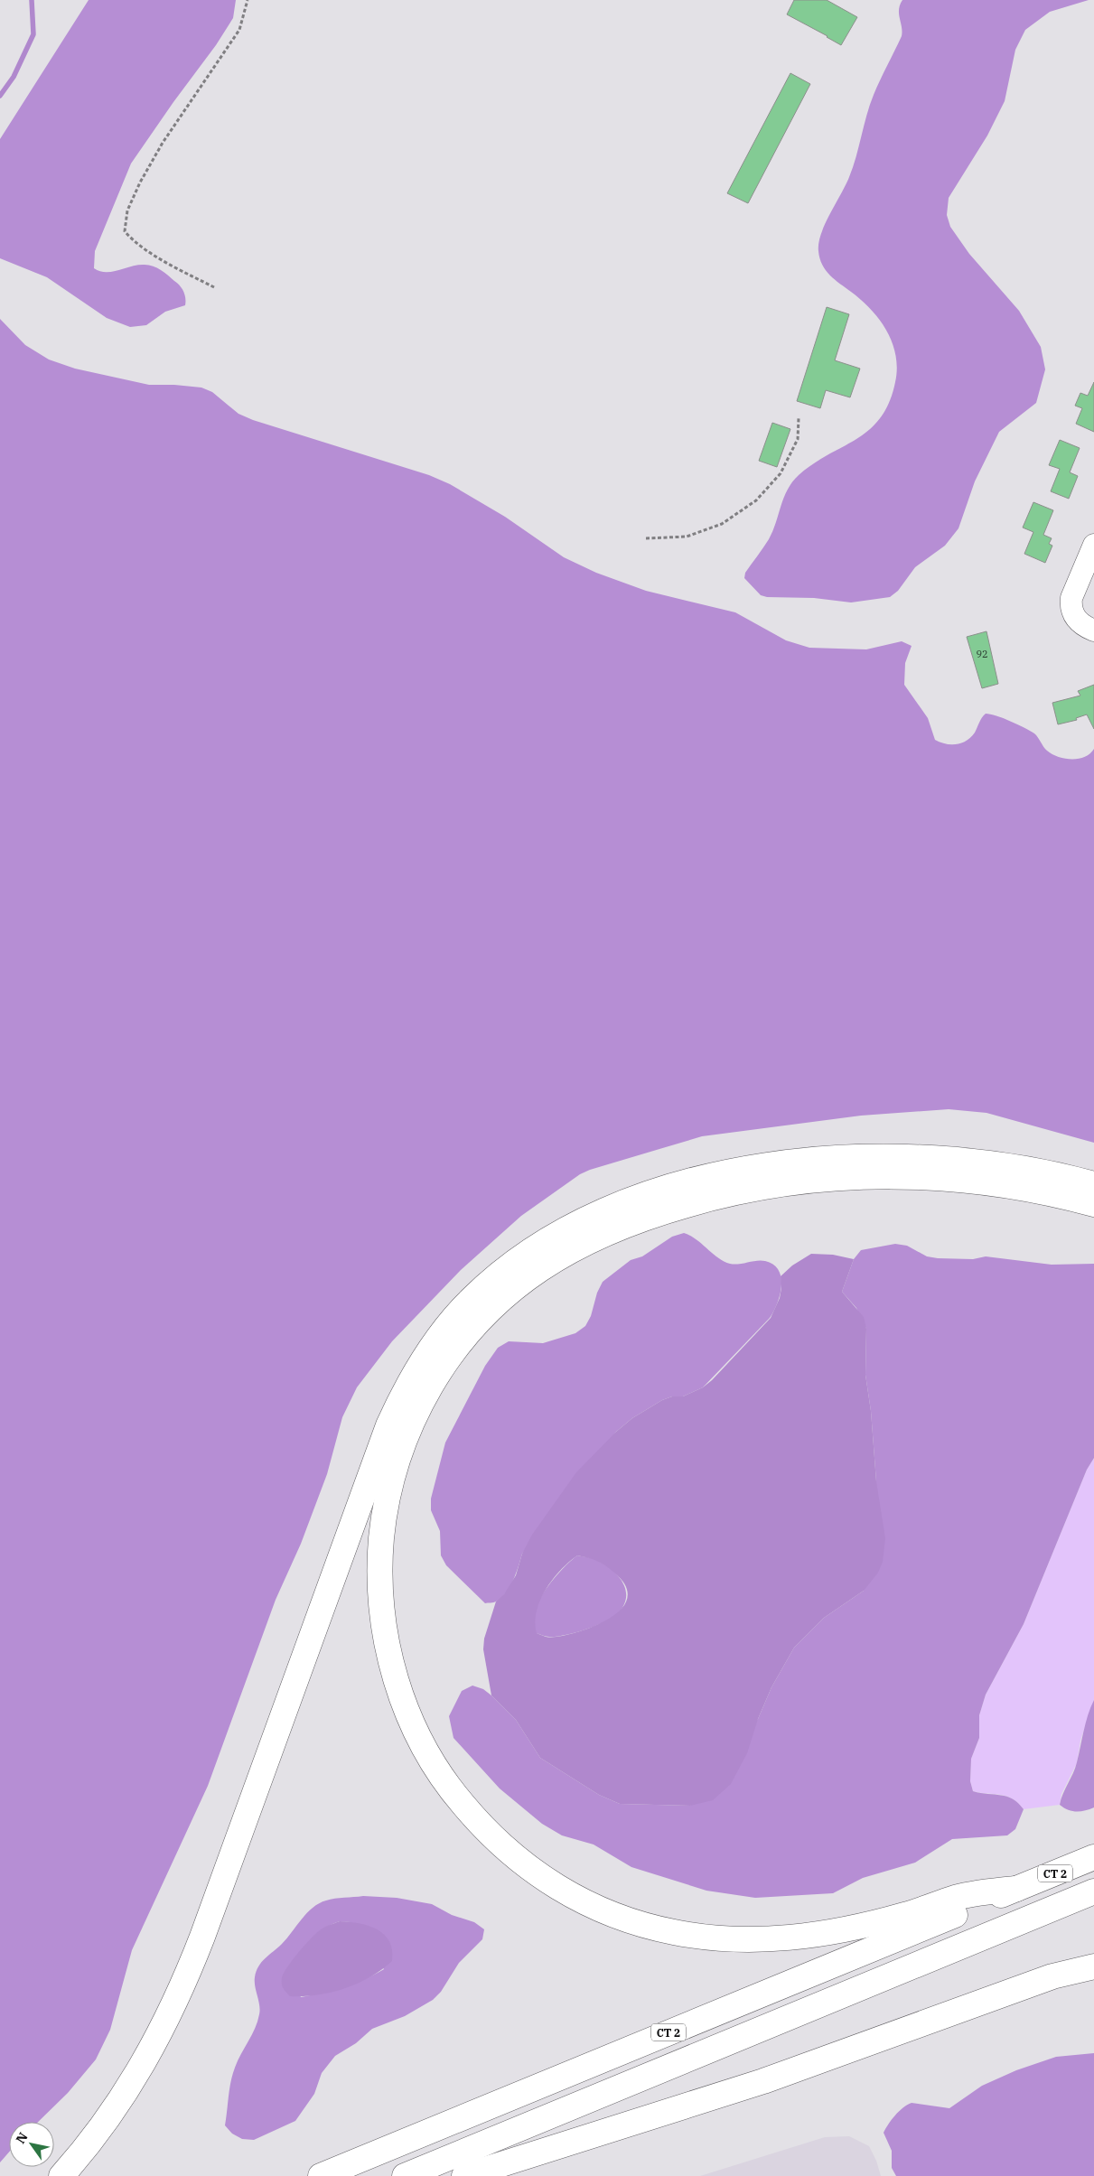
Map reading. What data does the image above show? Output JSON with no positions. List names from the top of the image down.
{
  "streets": {
    "highway": ["CT 2"]
  },
  "house_numbers": ["92"],
  "north": "top left"
}
